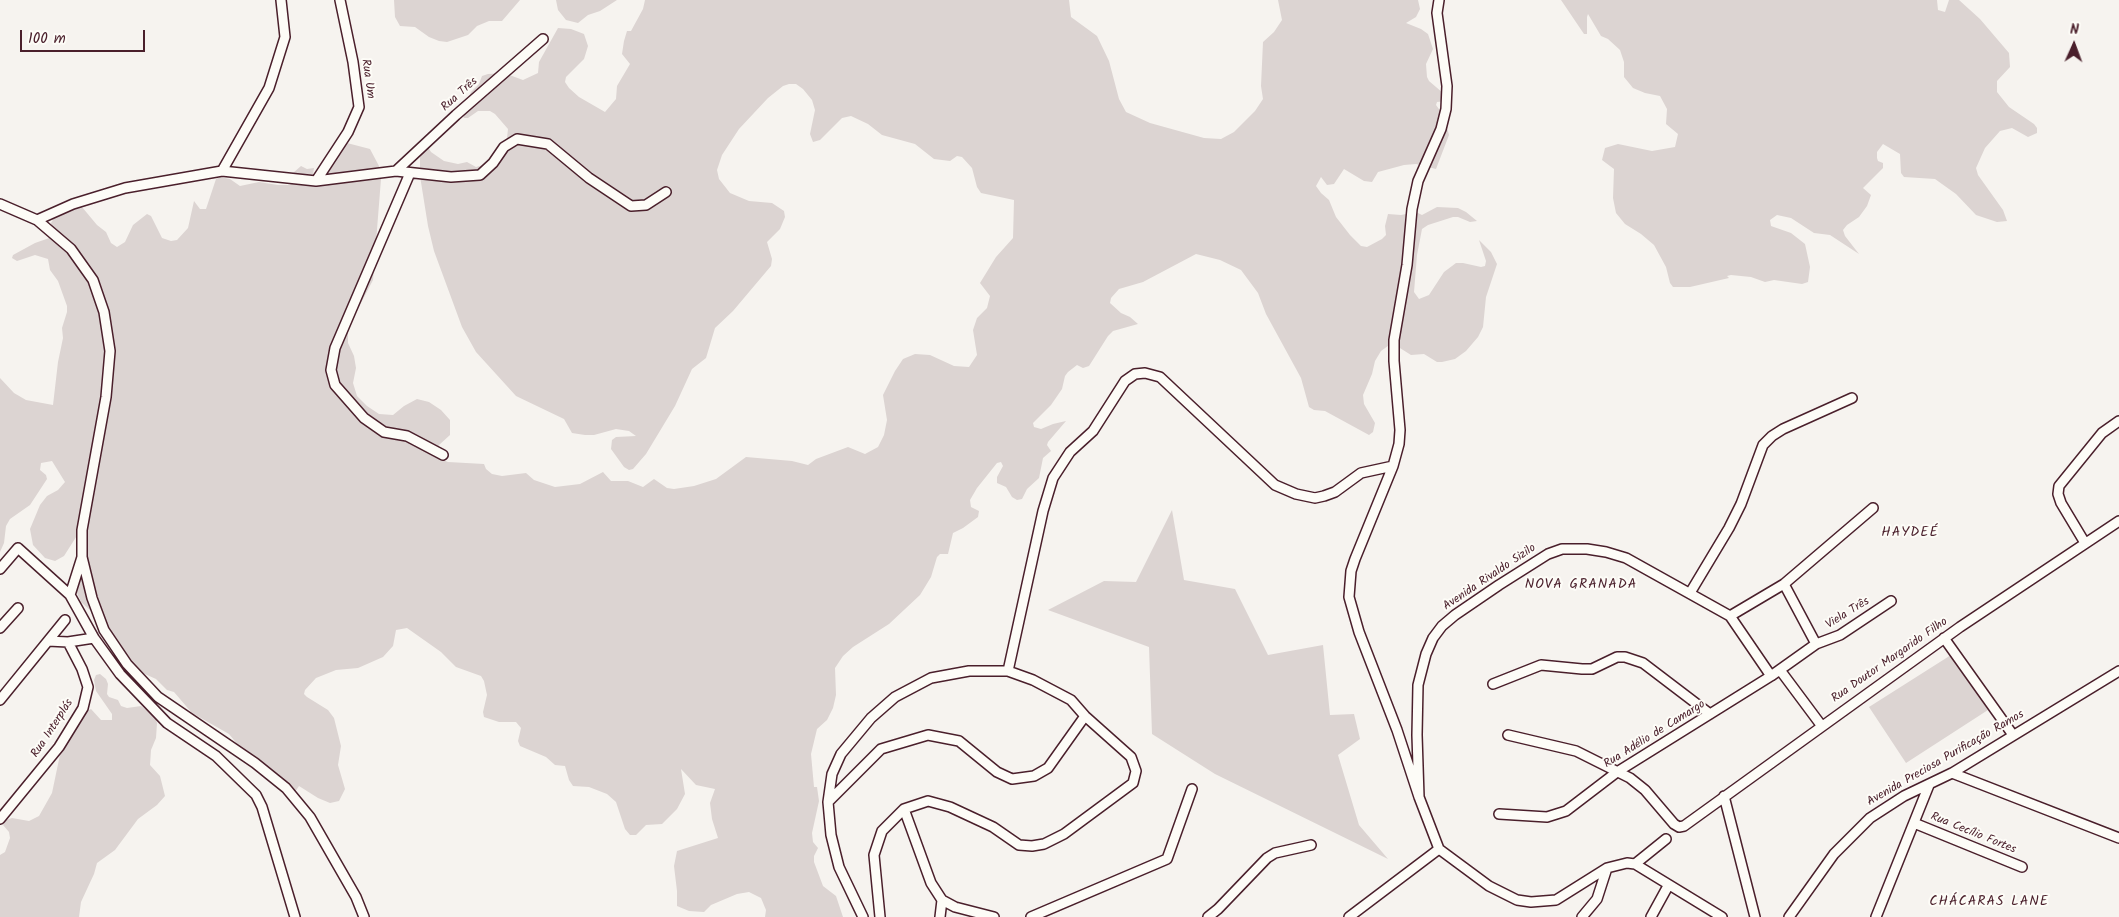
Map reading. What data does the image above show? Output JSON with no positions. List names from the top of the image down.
{
  "streets": {
    "street": [
      "Rua Um",
      "Rua Três",
      "Avenida Rivaldo Sizilo",
      "Viela Três",
      "Rua Doutor Margarido Filho",
      "Rua Interplás",
      "Rua Adélio de Camargo",
      "Avenida Preciosa Purificação Ramos",
      "Rua Cecílio Fortes"
    ]
  },
  "crossings": [
    ["Avenida Rivaldo Sizilo", "Rua Adélio de Camargo"],
    ["Viela Três", "Rua Adélio de Camargo"],
    ["Rua Doutor Margarido Filho", "Rua Adélio de Camargo"]
  ],
  "districts": ["HAYDEÉ", "NOVA GRANADA", "CHÁCARAS LANE"],
  "scale_bar": "100 m",
  "north": "top"
}
